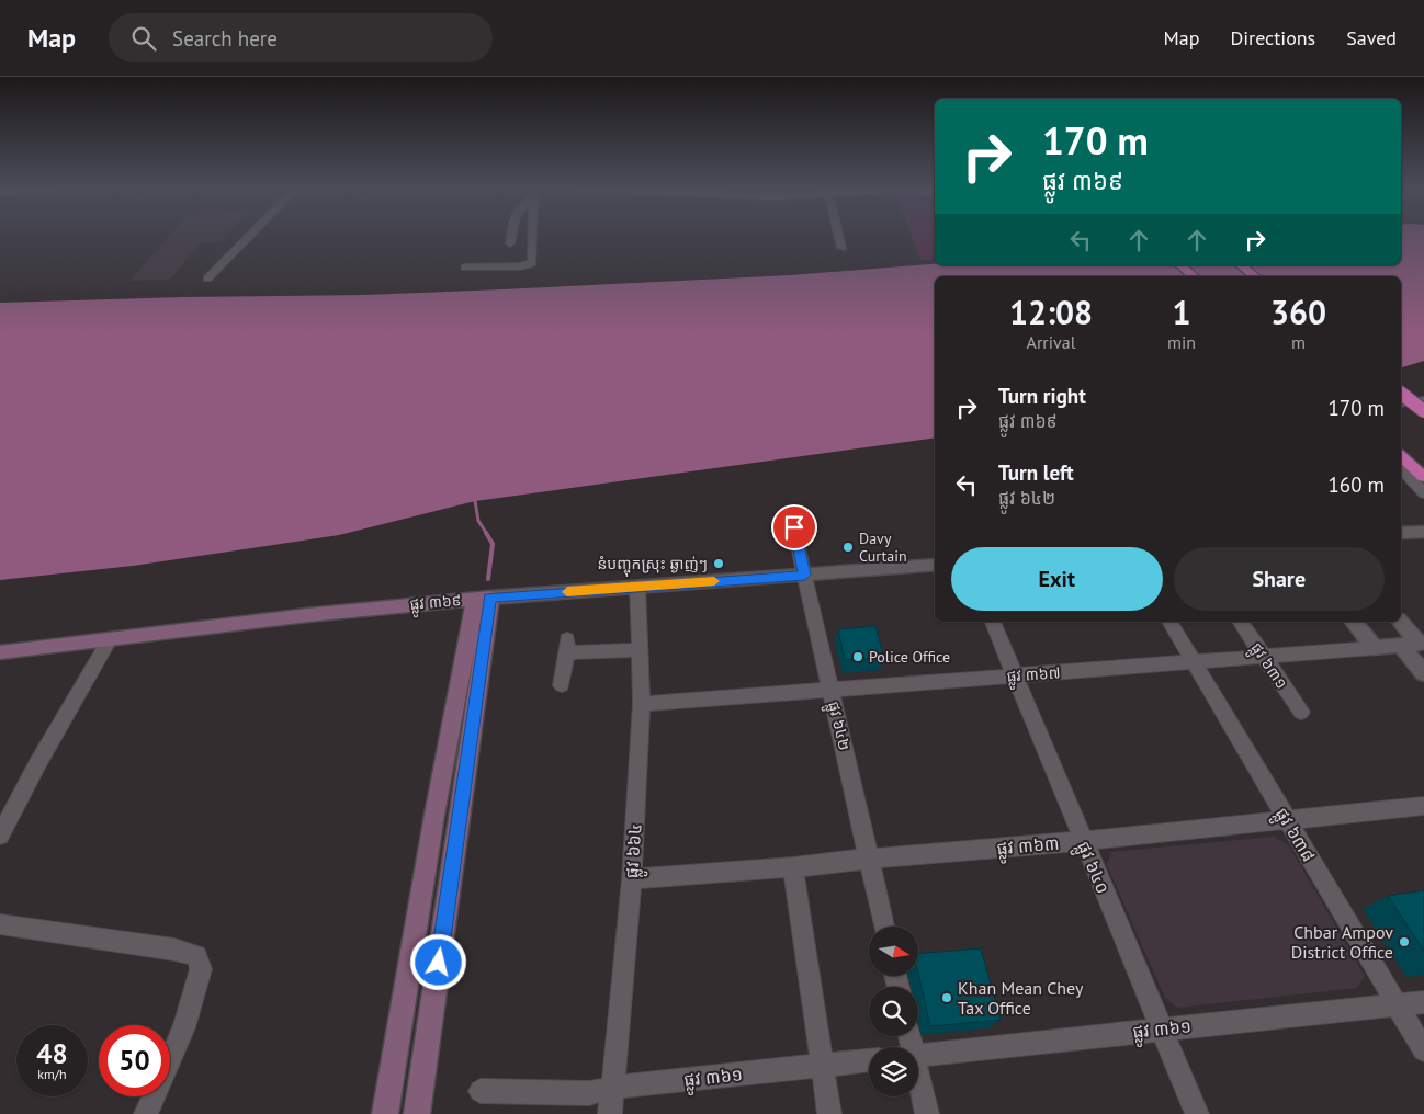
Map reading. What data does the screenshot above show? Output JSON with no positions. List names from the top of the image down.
{
  "streets": {
    "main road": ["ផ្លូវ ៣៦៩"],
    "street": [
      "ផ្លូវ ៦៣១",
      "ផ្លូវ ៣៦៧",
      "ផ្លូវ ៦៤២",
      "ផ្លូវ ៦៣៨",
      "ផ្លូវ ៣៦៣",
      "ផ្លូវ ៦៦៤",
      "ផ្លូវ ៦៤០",
      "ផ្លូវ ៣៦១"
    ]
  },
  "crossings": [
    ["ផ្លូវ ៣៦៩", "ផ្លូវ ៦៤២"],
    ["ផ្លូវ ៣៦៩", "ផ្លូវ ៦៦៤"],
    ["ផ្លូវ ៦៣១", "ផ្លូវ ៣៦៧"],
    ["ផ្លូវ ៣៦៧", "ផ្លូវ ៦៤២"],
    ["ផ្លូវ ៣៦៧", "ផ្លូវ ៦៣៨"],
    ["ផ្លូវ ៣៦៧", "ផ្លូវ ៦៦៤"],
    ["ផ្លូវ ៣៦៧", "ផ្លូវ ៦៤០"],
    ["ផ្លូវ ៦៤២", "ផ្លូវ ៣៦៣"],
    ["ផ្លូវ ៦៣៨", "ផ្លូវ ៣៦៣"],
    ["ផ្លូវ ៦៣៨", "ផ្លូវ ៣៦១"],
    ["ផ្លូវ ៣៦៣", "ផ្លូវ ៦៦៤"],
    ["ផ្លូវ ៣៦៣", "ផ្លូវ ៦៤០"],
    ["ផ្លូវ ៦៦៤", "ផ្លូវ ៣៦១"],
    ["ផ្លូវ ៦៤០", "ផ្លូវ ៣៦១"]
  ],
  "places": [
    "Davy Curtain",
    "នំបញ្ចុកស្រុះ ឆ្ងាញ់ៗ",
    "Police Office",
    "Chbar Ampov District Office",
    "Khan Mean Chey Tax Office"
  ],
  "north": "right",
  "page": {
    "header": "Map",
    "search": "Search here",
    "nav": ["Map", "Directions", "Saved"],
    "turn": ["170 m", "ផ្លូវ ៣៦៩"],
    "eta": [
      "12:08",
      "Arrival",
      "1",
      "min",
      "360",
      "m"
    ],
    "list": [
      {
        "name": "Turn right",
        "note": "ផ្លូវ ៣៦៩",
        "value": "170 m"
      },
      {
        "name": "Turn left",
        "note": "ផ្លូវ ៦៤២",
        "value": "160 m"
      }
    ],
    "buttons": ["Exit", "Share"],
    "speed": "48 km/h",
    "limit": "50"
  }
}
